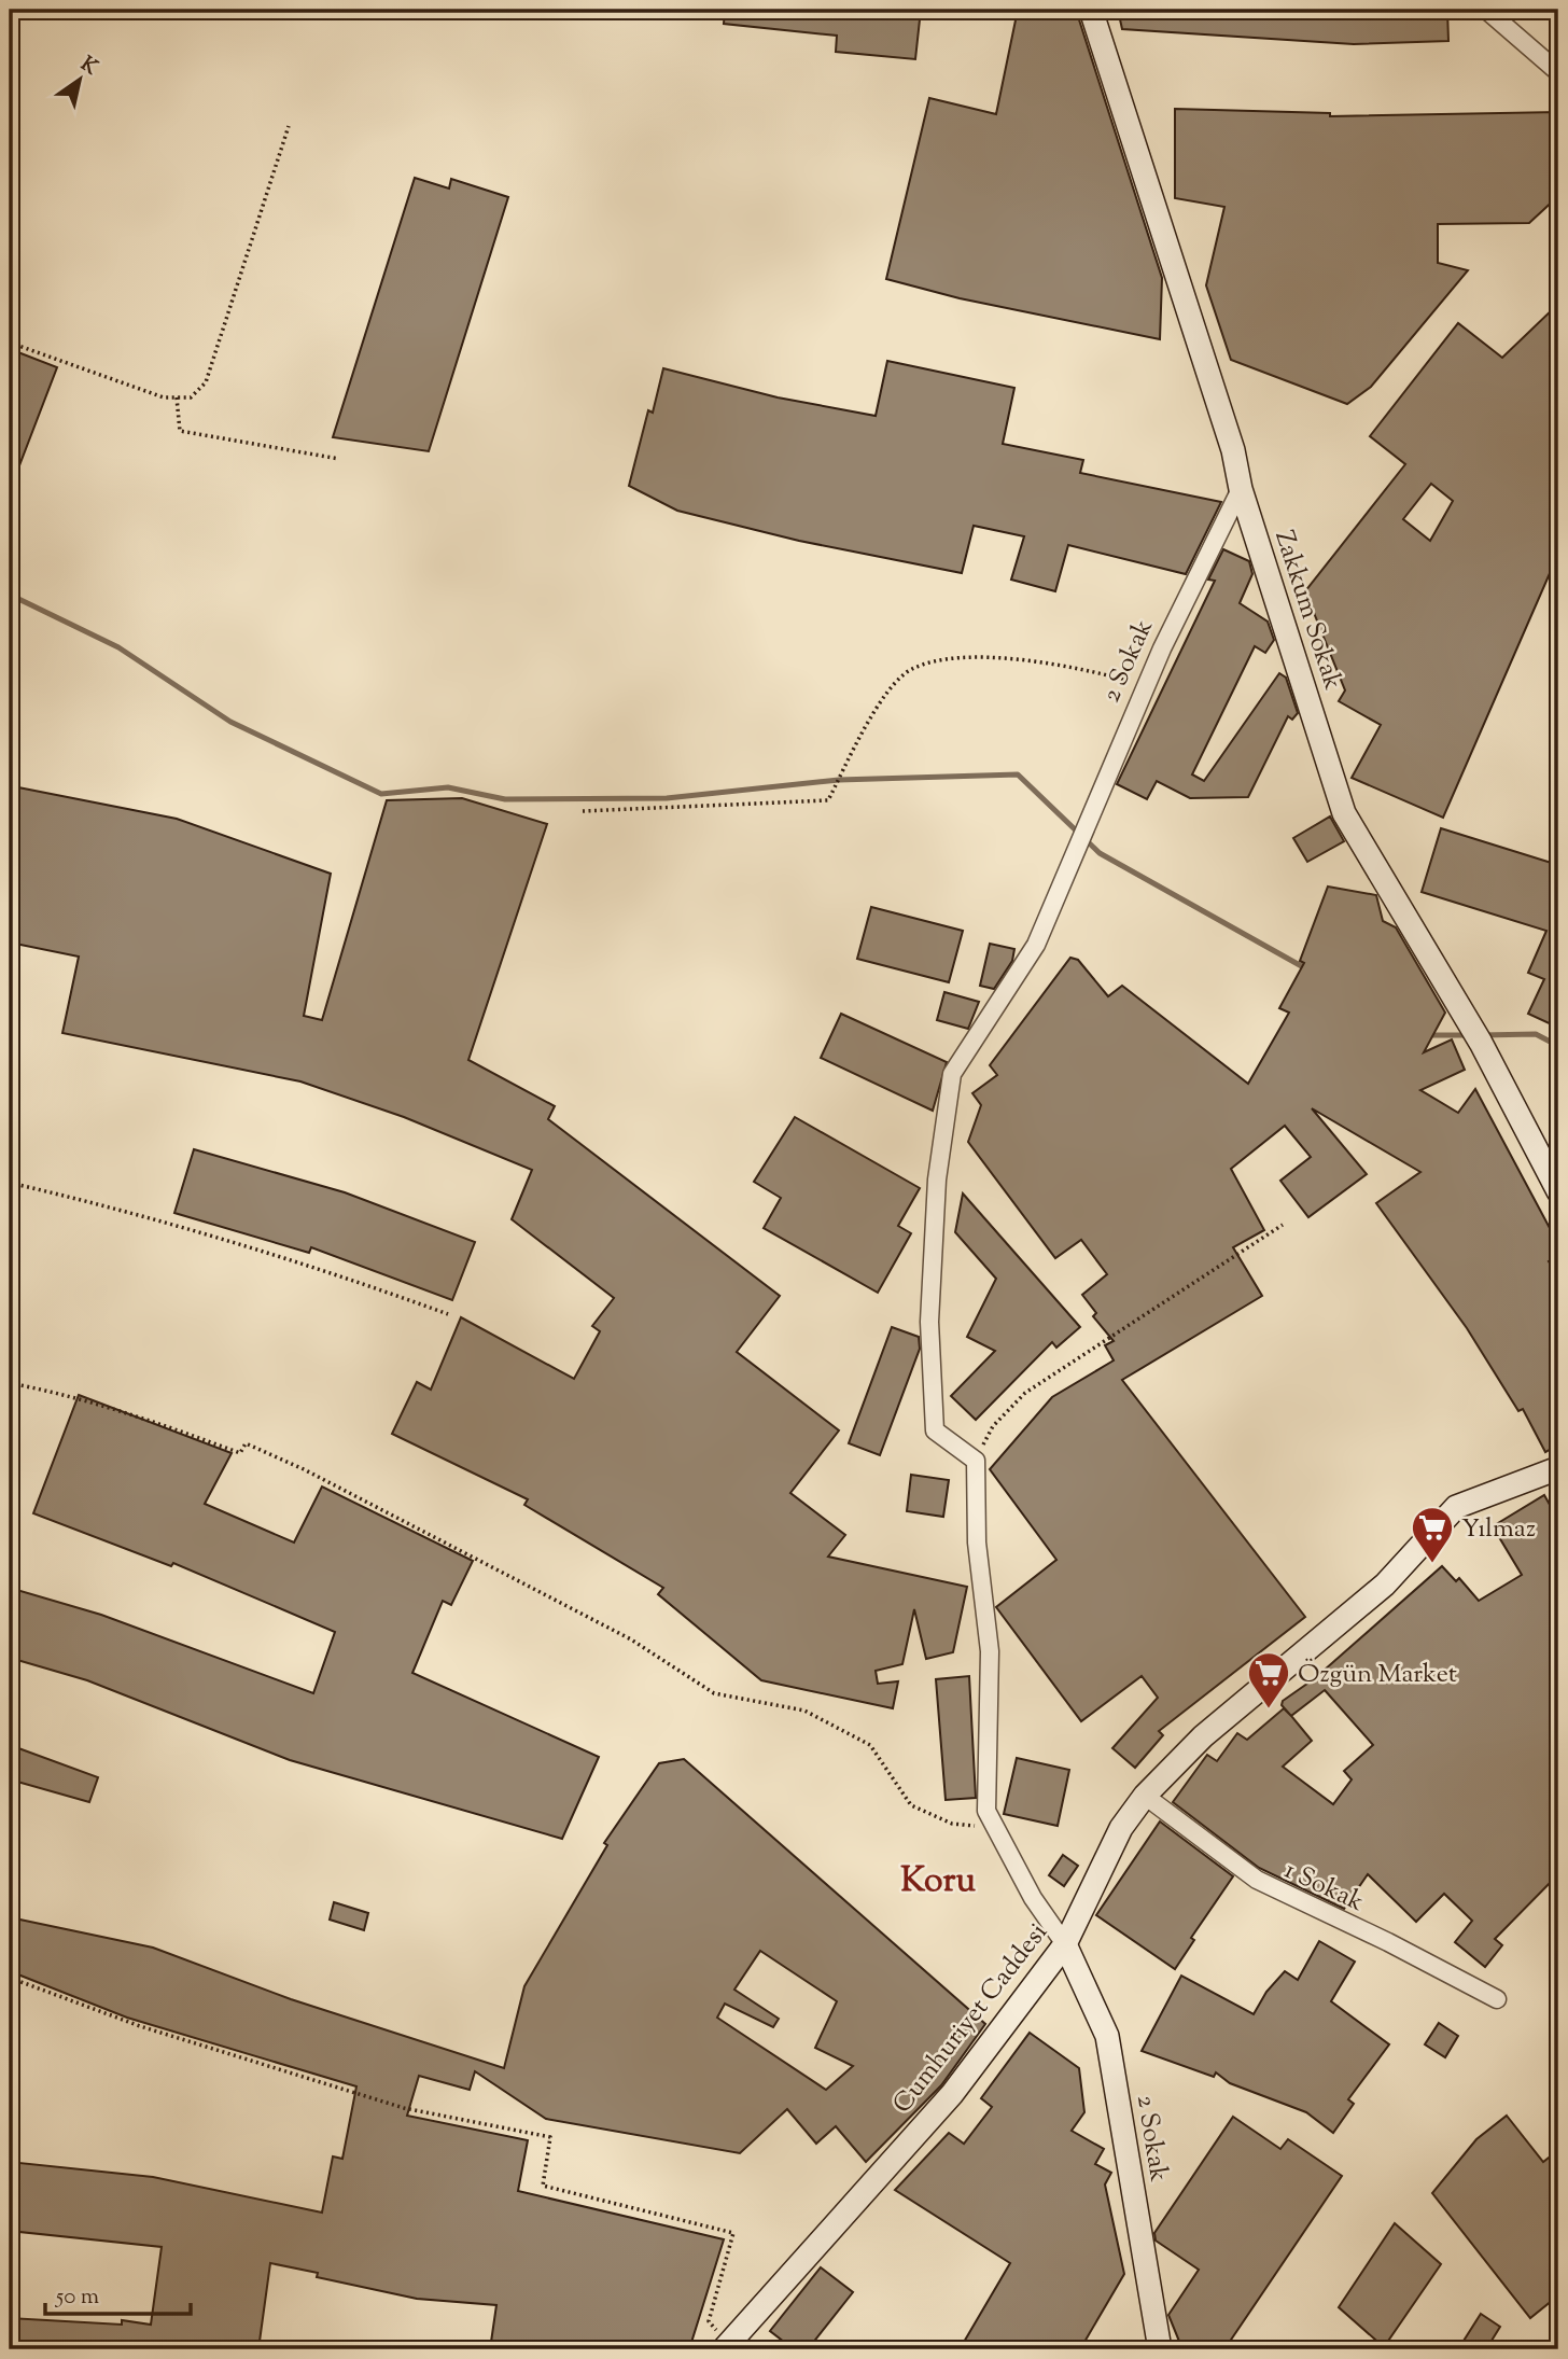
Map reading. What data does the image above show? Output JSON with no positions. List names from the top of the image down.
{
  "streets": {
    "street": [
      "Zakkum Sokak",
      "2 Sokak",
      "1 Sokak",
      "Cumhuriyet Caddesi"
    ]
  },
  "crossings": [
    ["Zakkum Sokak", "2 Sokak"],
    ["2 Sokak", "Cumhuriyet Caddesi"],
    ["1 Sokak", "Cumhuriyet Caddesi"]
  ],
  "districts": ["Koru"],
  "places": {
    "supermarket": ["Yılmaz", "Özgün Market"]
  },
  "scale_bar": "50 m",
  "north": "top right"
}
